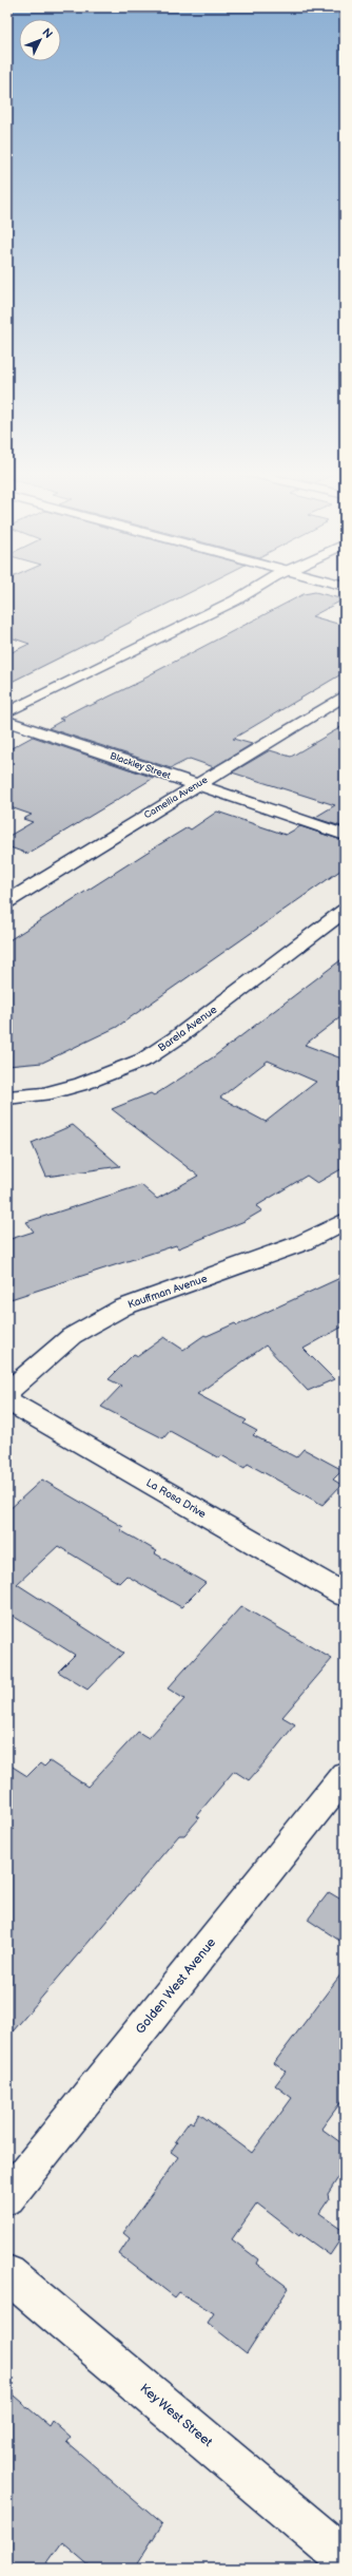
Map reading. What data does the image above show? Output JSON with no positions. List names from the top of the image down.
{
  "streets": {
    "street": [
      "Blackley Street",
      "Camellia Avenue",
      "Barela Avenue",
      "Kauffman Avenue",
      "La Rosa Drive",
      "Golden West Avenue",
      "Key West Street"
    ]
  },
  "crossings": [
    ["Blackley Street", "Camellia Avenue"]
  ],
  "north": "top right"
}
